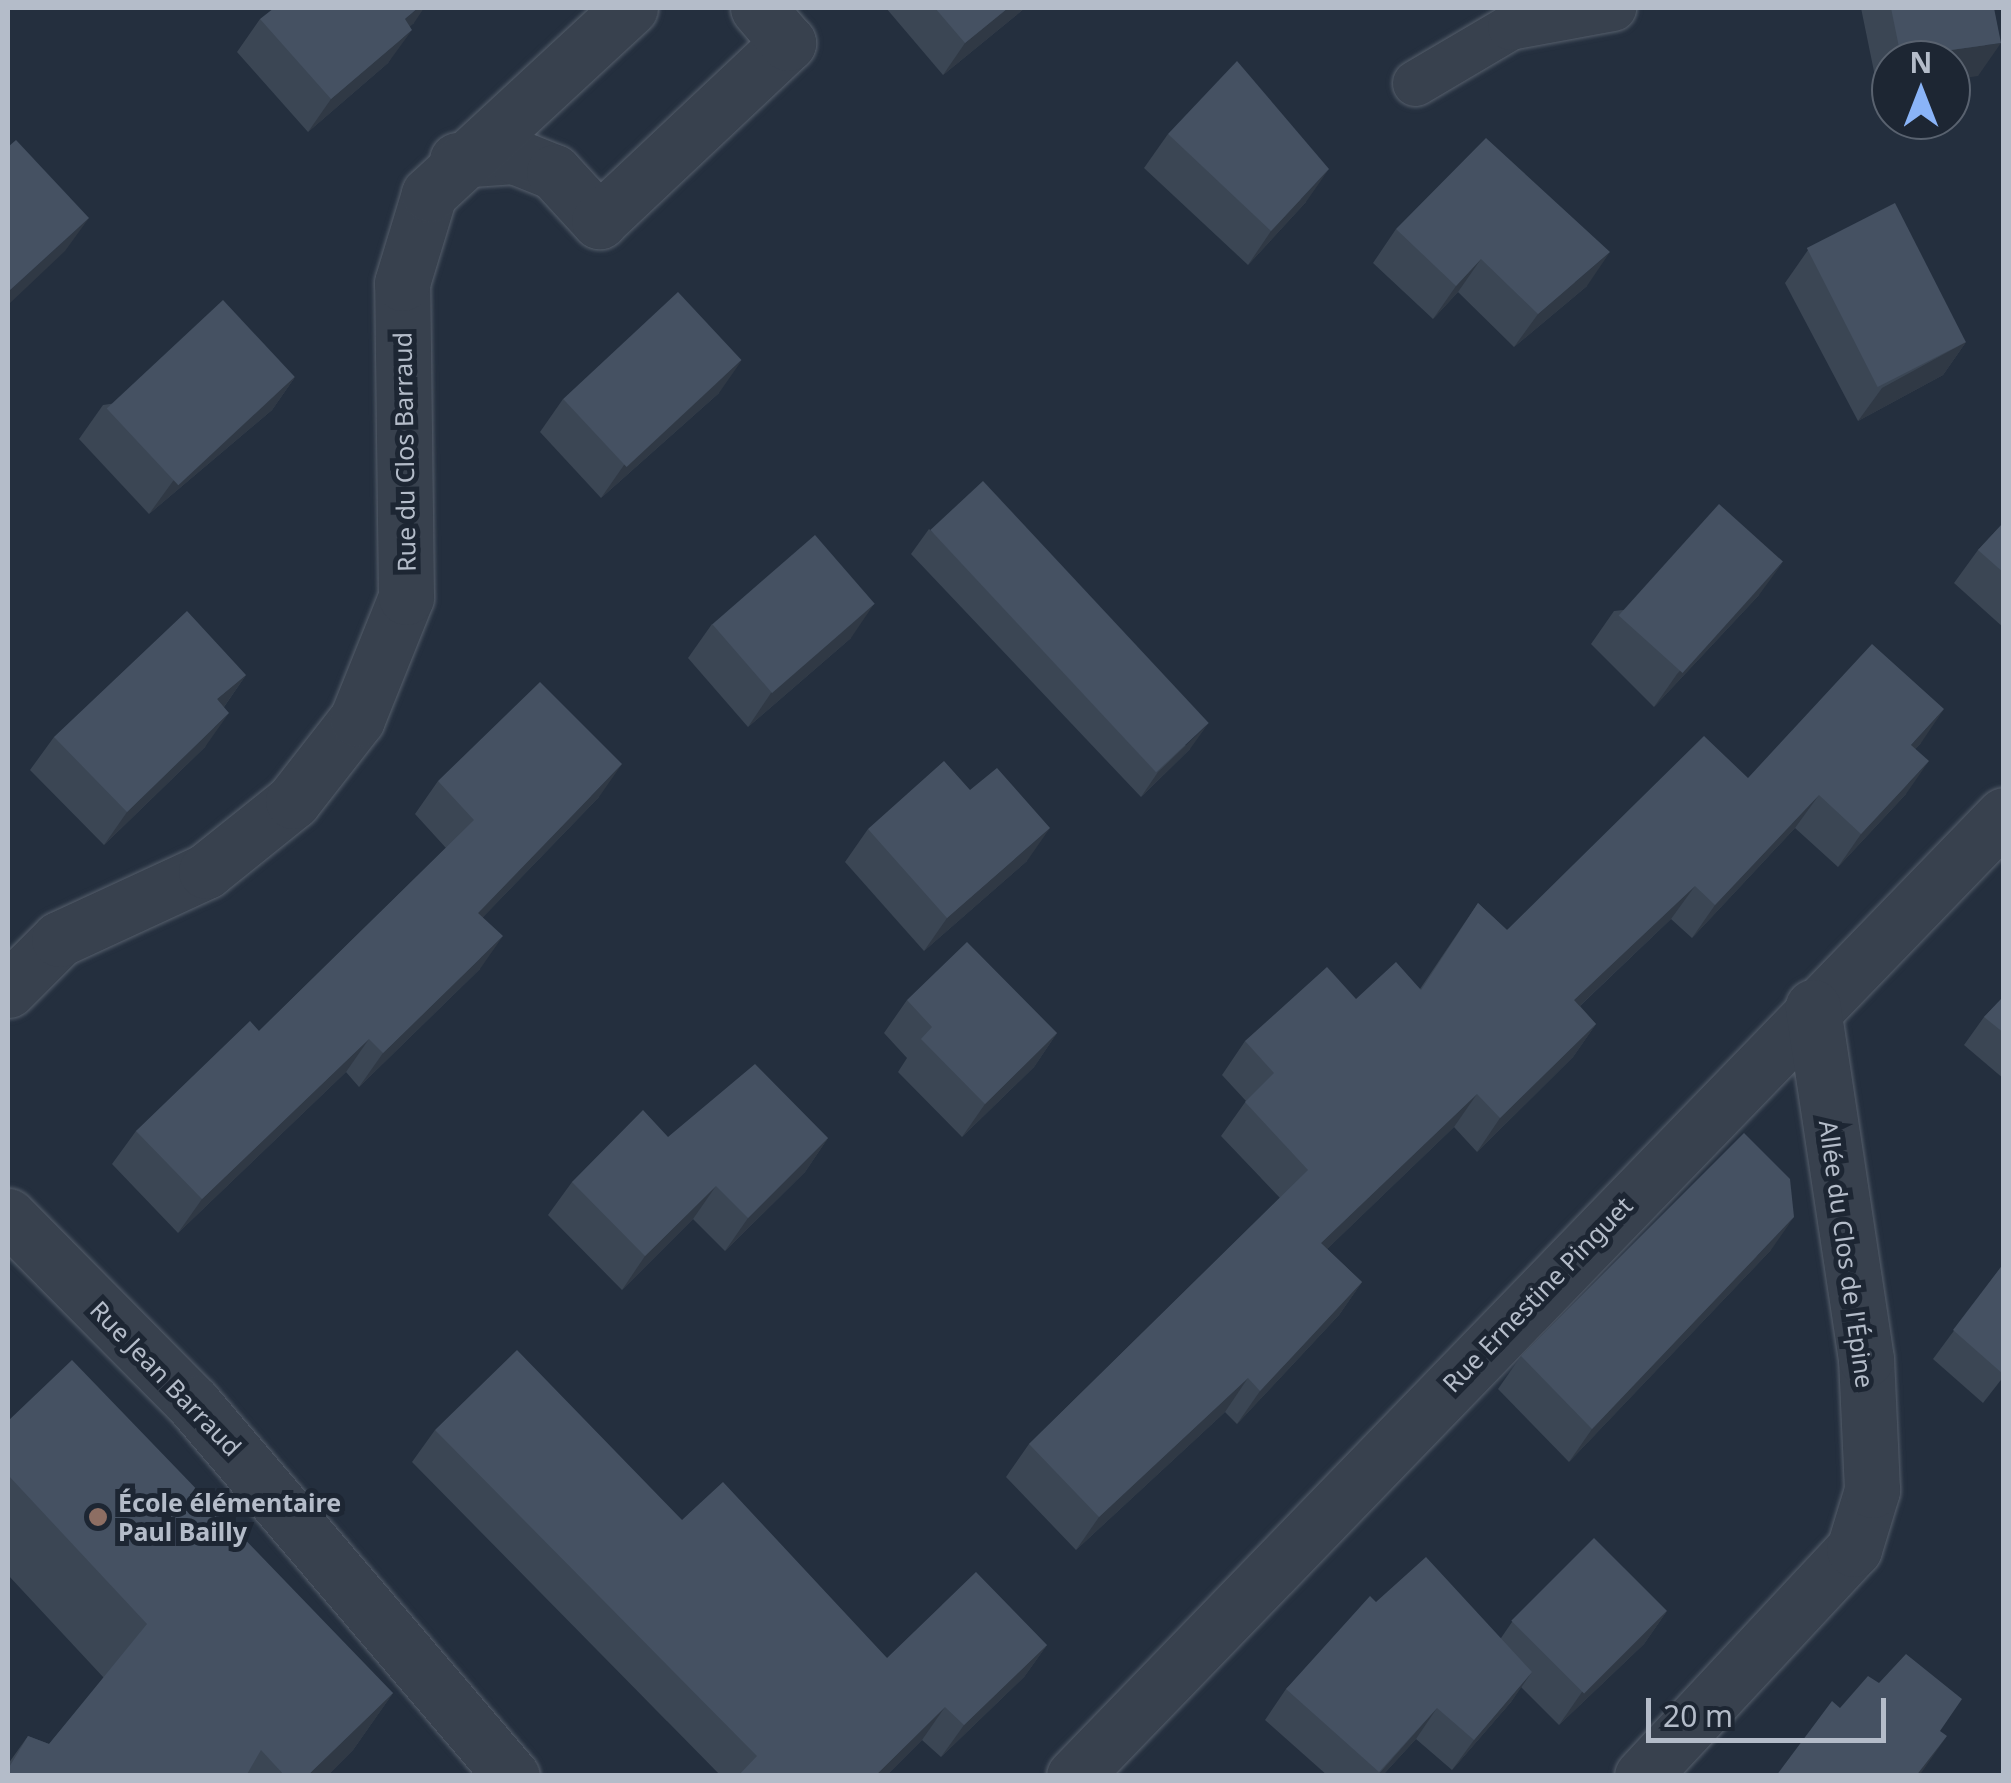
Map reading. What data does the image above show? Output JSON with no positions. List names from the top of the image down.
{
  "streets": {
    "street": [
      "Rue du Clos Barraud",
      "Allée du Clos de l'Épine",
      "Rue Ernestine Pinguet",
      "Rue Jean Barraud"
    ]
  },
  "crossings": [
    ["Allée du Clos de l'Épine", "Rue Ernestine Pinguet"]
  ],
  "places": ["École élémentaire Paul Bailly"],
  "scale_bar": "20 m",
  "north": "top"
}
